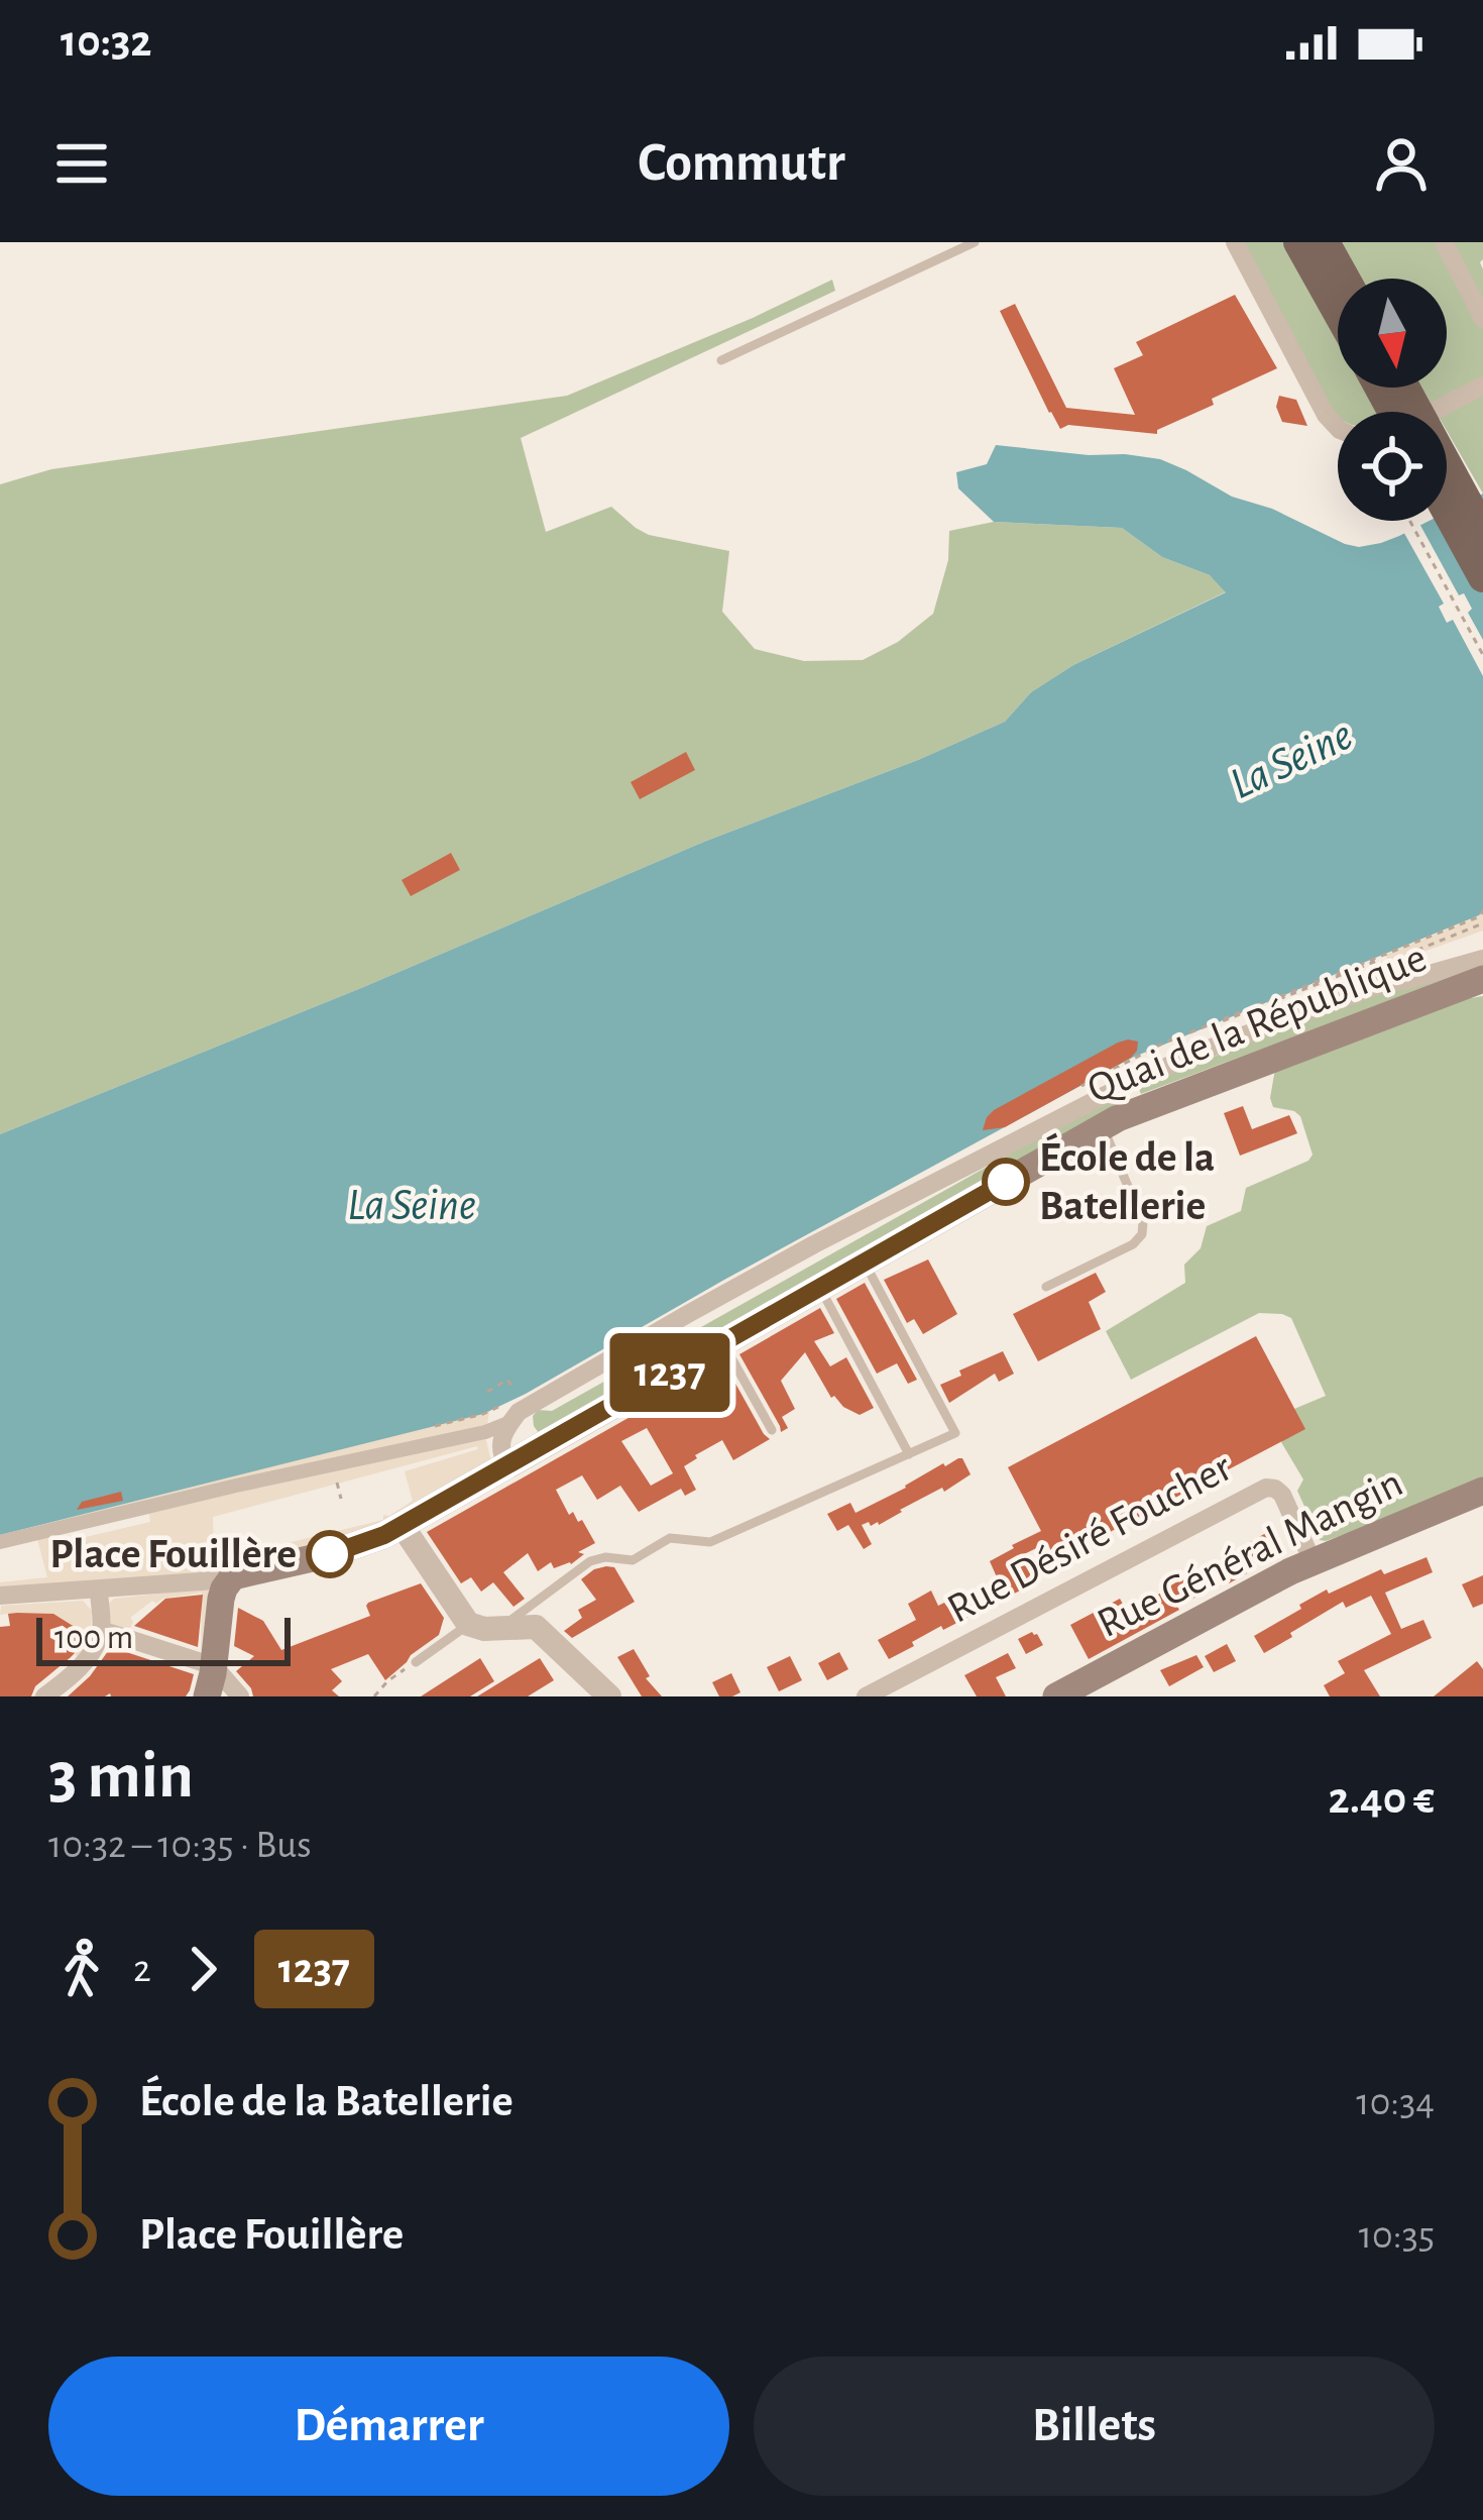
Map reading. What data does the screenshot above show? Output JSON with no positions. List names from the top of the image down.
{
  "streets": {
    "main road": ["Quai de la République", "Rue Général Mangin"],
    "street": ["Rue Désiré Foucher"]
  },
  "crossings": [
    ["Rue Désiré Foucher", "Rue Général Mangin"]
  ],
  "water": ["La Seine"],
  "places": ["École de la Batellerie", "Place Fouillère"],
  "lines": ["bus line 1237"],
  "scale_bar": "100 m",
  "north": "bottom",
  "page": {
    "status": "10:32",
    "header": "Commutr",
    "on_map": "1237",
    "scale": "100 m",
    "heading": ["3 min", "10:32 – 10:35 · Bus", "2.40 €"],
    "legs": ["2", "1237"],
    "list": [
      {
        "name": "École de la Batellerie",
        "value": "10:34"
      },
      {
        "name": "Place Fouillère",
        "value": "10:35"
      }
    ],
    "buttons": ["Démarrer", "Billets"]
  }
}
